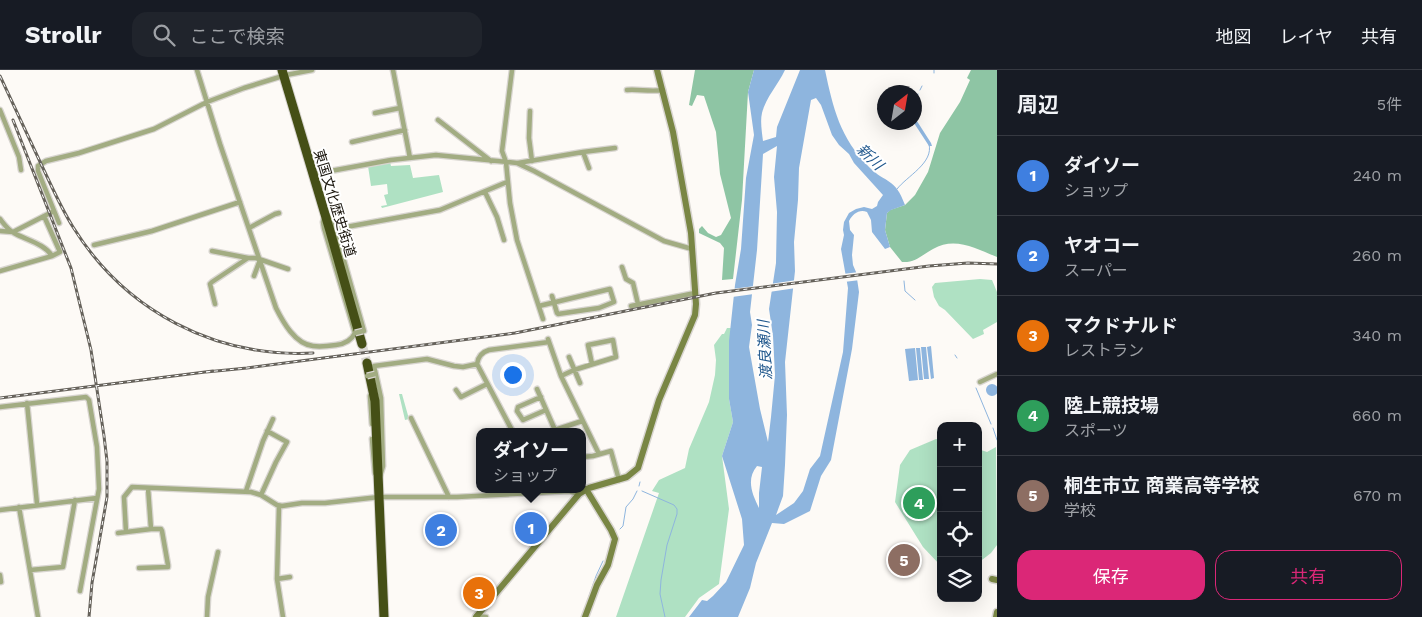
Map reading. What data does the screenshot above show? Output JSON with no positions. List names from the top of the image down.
{
  "streets": {
    "highway": ["東国文化歴史街道"]
  },
  "water": ["新川", "渡良瀬川"],
  "north": "top right",
  "page": {
    "header": "Strollr",
    "search": "ここで検索",
    "nav": ["地図", "レイヤ", "共有"],
    "heading": ["周辺", "5件"],
    "list": [
      {
        "mark": "1",
        "name": "ダイソー",
        "note": "ショップ",
        "value": "240 m"
      },
      {
        "mark": "2",
        "name": "ヤオコー",
        "note": "スーパー",
        "value": "260 m"
      },
      {
        "mark": "3",
        "name": "マクドナルド",
        "note": "レストラン",
        "value": "340 m"
      },
      {
        "mark": "4",
        "name": "陸上競技場",
        "note": "スポーツ",
        "value": "660 m"
      },
      {
        "mark": "5",
        "name": "桐生市立 商業高等学校",
        "note": "学校",
        "value": "670 m"
      }
    ],
    "map_buttons": ["+", "−"],
    "popup": ["ダイソー", "ショップ"],
    "pins": [
      "4",
      "1",
      "2",
      "5",
      "3"
    ],
    "buttons": ["保存", "共有"]
  }
}
